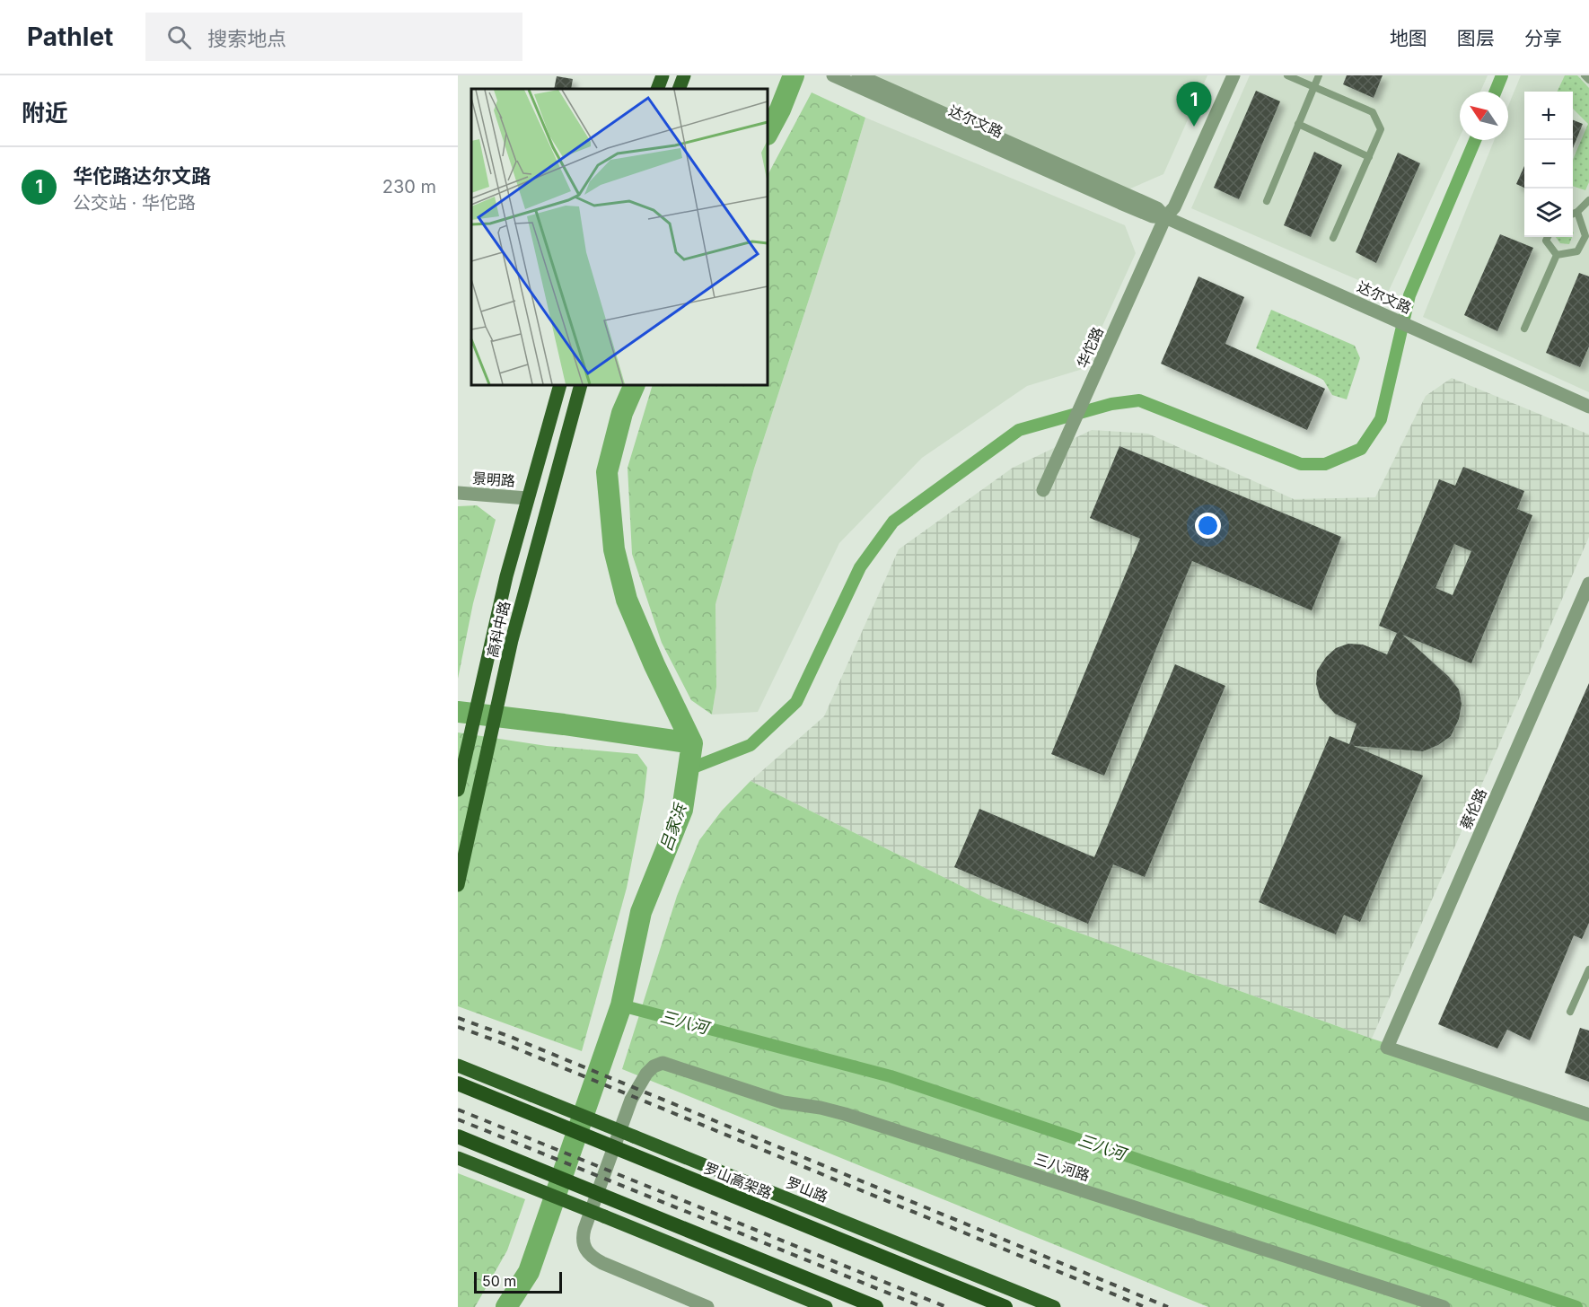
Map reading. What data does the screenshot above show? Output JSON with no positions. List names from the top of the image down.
{
  "streets": {
    "highway": ["罗山高架路"],
    "main road": ["高科中路", "罗山路"],
    "street": [
      "达尔文路",
      "华佗路",
      "景明路",
      "蔡伦路",
      "三八河路"
    ]
  },
  "crossings": [
    ["达尔文路", "华佗路"],
    ["景明路", "高科中路"]
  ],
  "water": ["吕家浜", "三八河"],
  "scale_bar": "50 m",
  "north": "top left",
  "page": {
    "header": "Pathlet",
    "search": "搜索地点",
    "nav": ["地图", "图层", "分享"],
    "heading": "附近",
    "pins": "1",
    "map_buttons": ["+", "−"],
    "list": [
      {
        "mark": "1",
        "name": "华佗路达尔文路",
        "note": "公交站 · 华佗路",
        "value": "230 m"
      }
    ],
    "scale": "50 m"
  }
}
